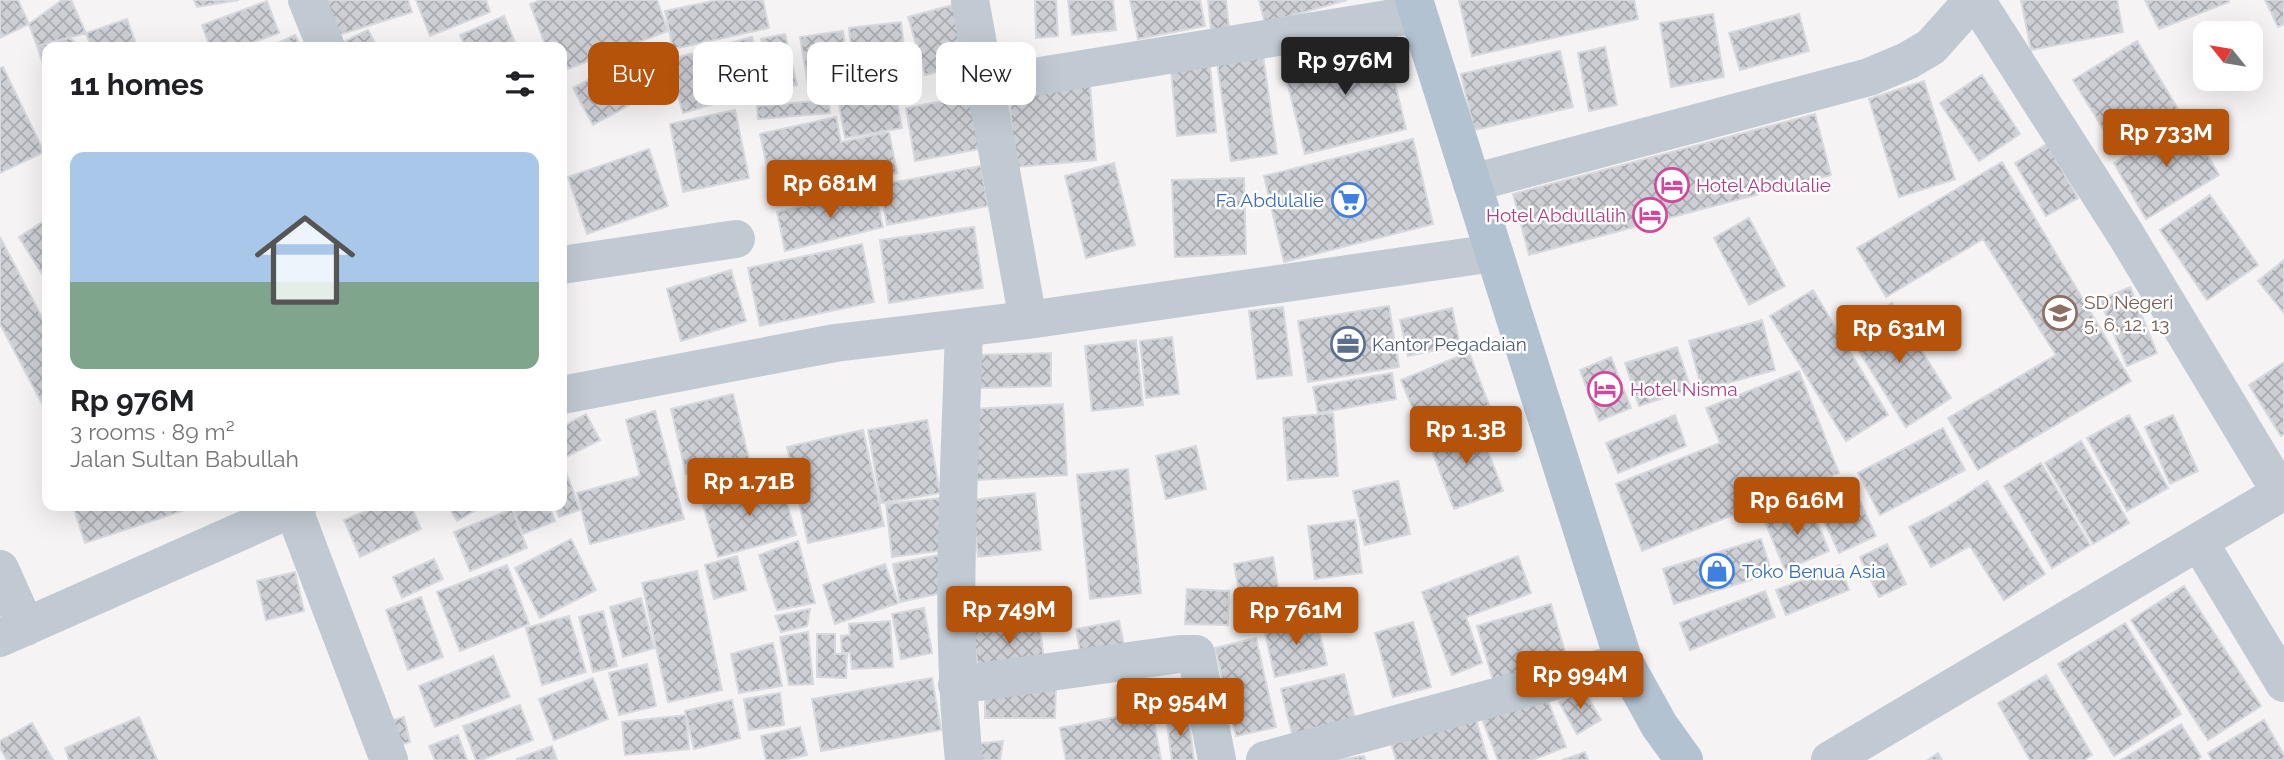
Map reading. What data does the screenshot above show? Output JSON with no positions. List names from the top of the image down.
{
  "places": {
    "hotel": ["Hotel Abdulalie", "Hotel Abdullalih", "Hotel Nisma"],
    "supermarket": ["Fa Abdulalie"],
    "school or university": ["SD Negeri 5, 6, 12, 13"],
    "office": ["Kantor Pegadaian"],
    "shop": ["Toko Benua Asia"]
  },
  "north": "top left",
  "page": {
    "price": [
      "Rp 976M",
      "Rp 733M",
      "Rp 681M",
      "Rp 631M",
      "Rp 1.3B",
      "Rp 1.71B",
      "Rp 616M",
      "Rp 749M",
      "Rp 761M",
      "Rp 994M",
      "Rp 954M"
    ],
    "chip": [
      "Buy",
      "Rent",
      "Filters",
      "New"
    ],
    "heading": "11 homes",
    "list": [
      {
        "name": "Rp 976M",
        "note": "3 rooms · 89 m² · Jalan Sultan Babullah"
      }
    ]
  }
}
